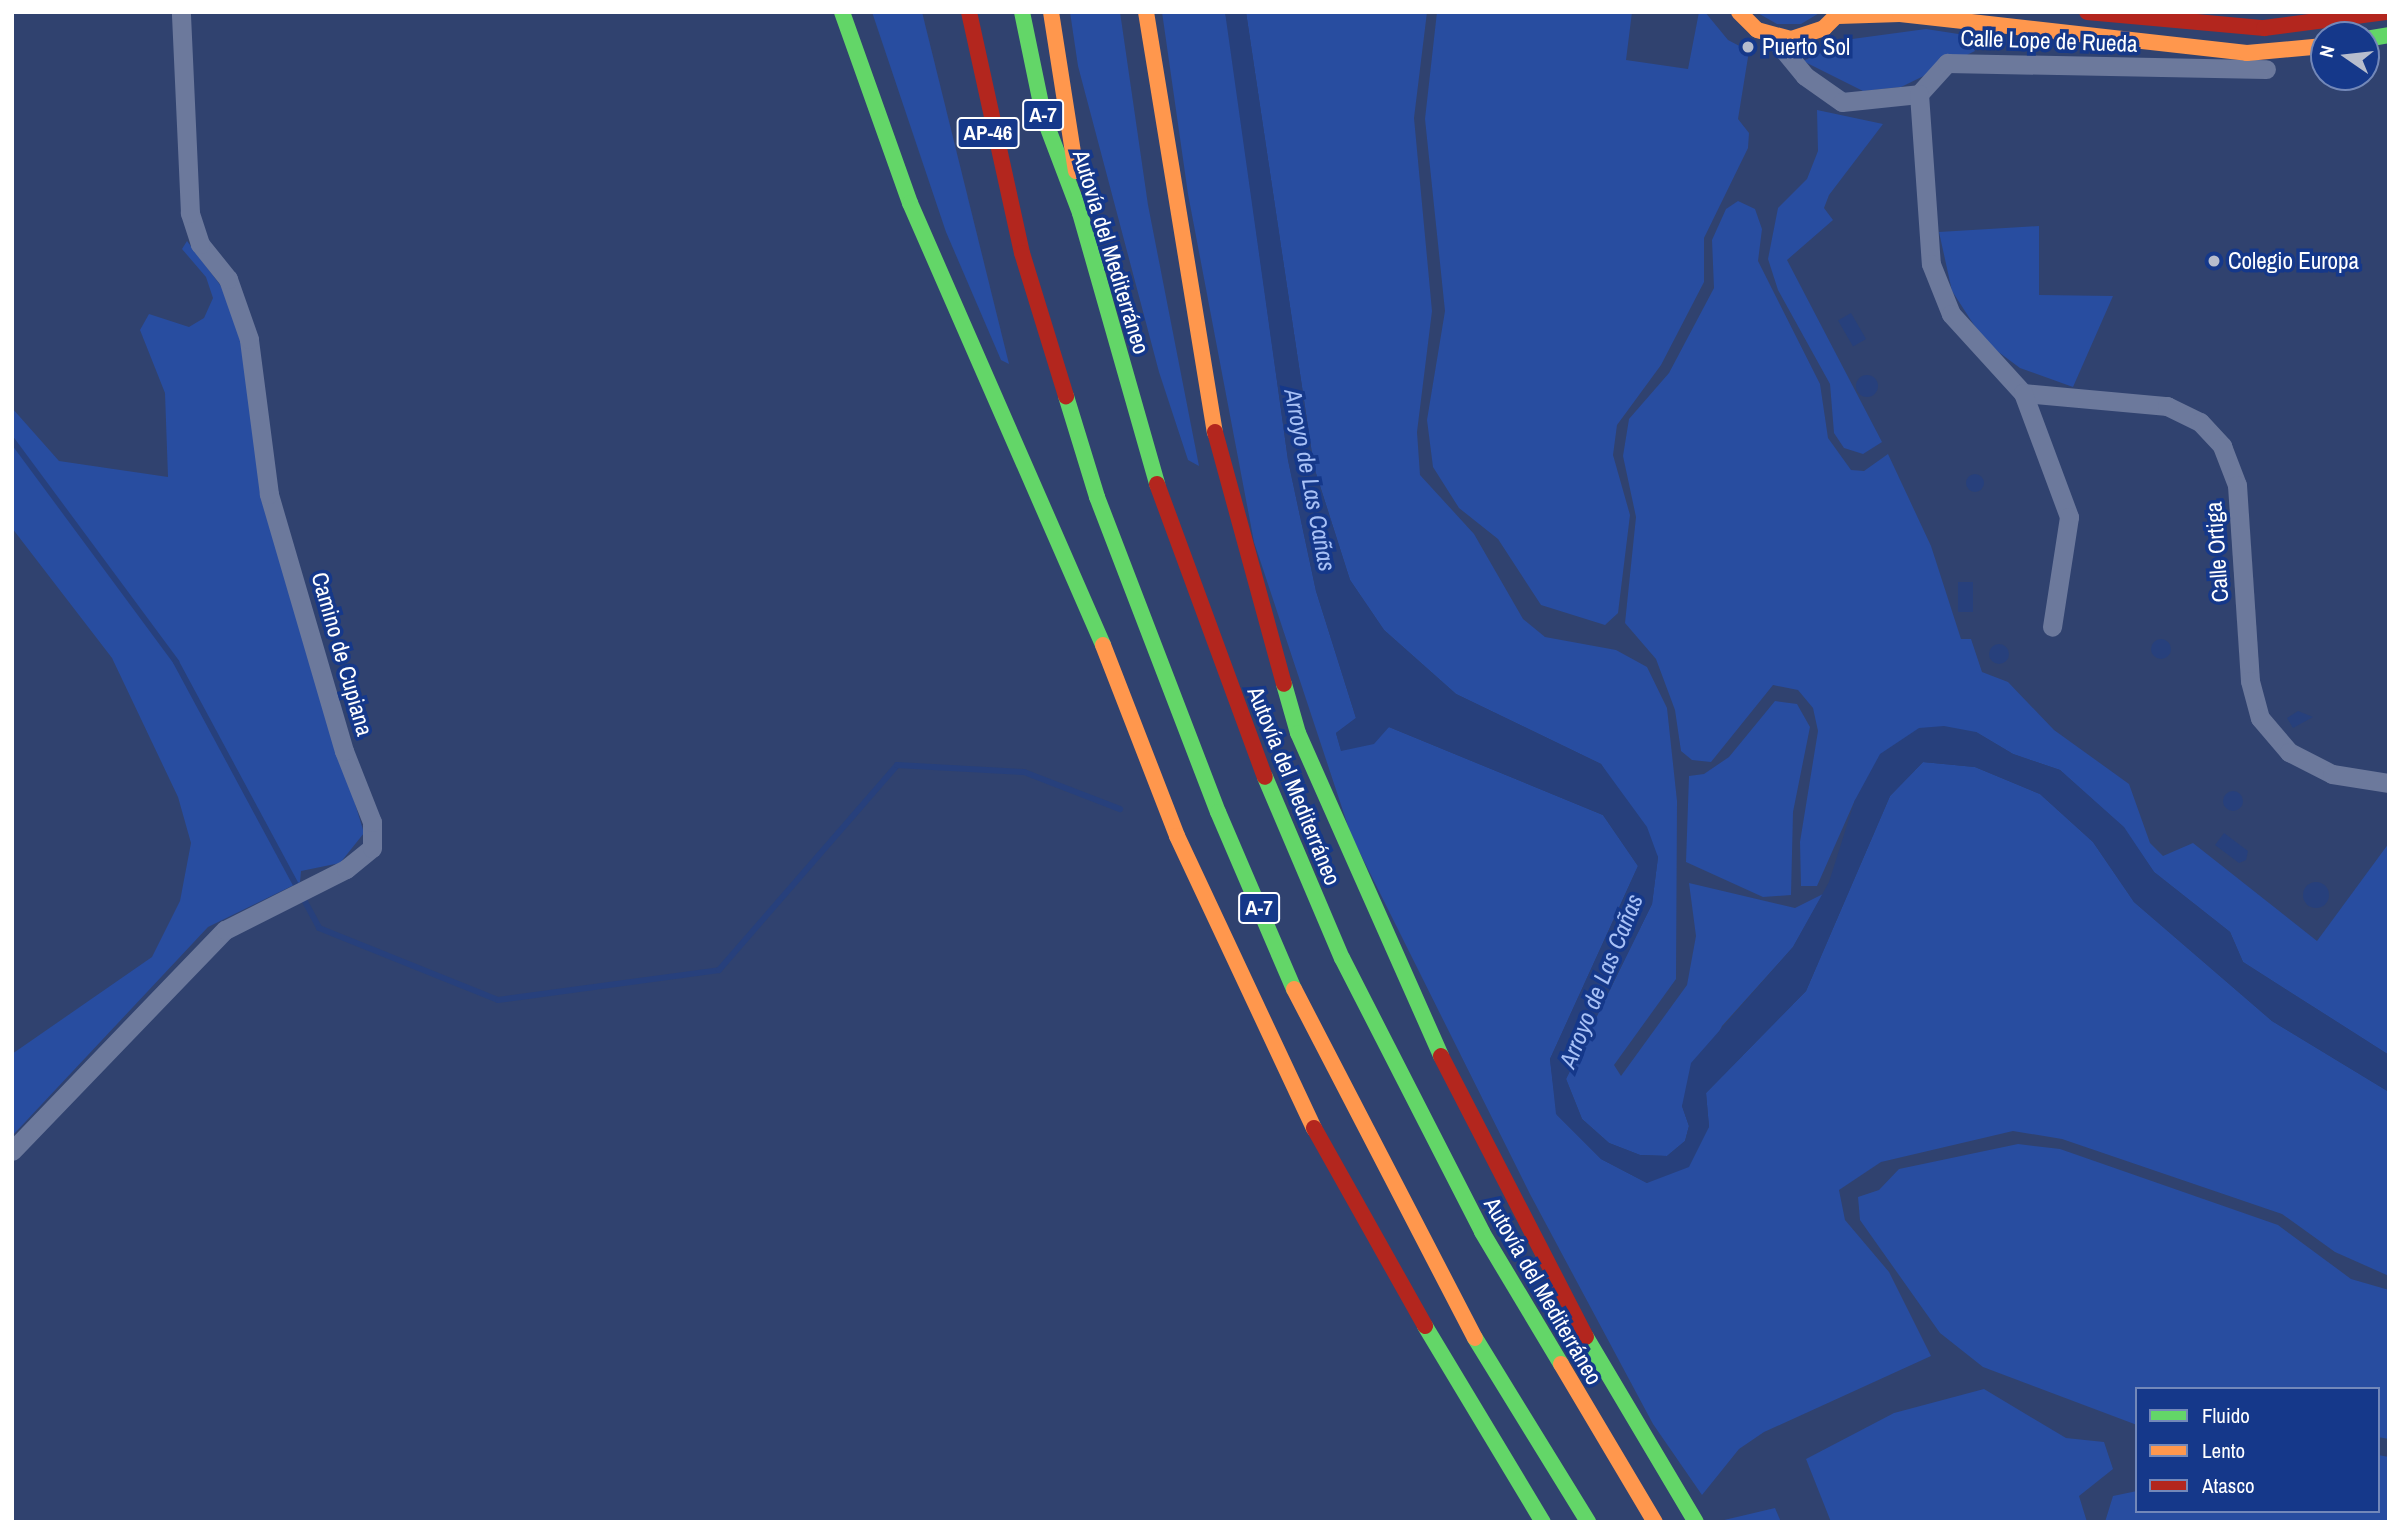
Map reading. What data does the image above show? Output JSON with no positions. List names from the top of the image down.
{
  "streets": {
    "main road": [
      "Calle Lope de Rueda",
      "A-7",
      "AP-46",
      "Autovía del Mediterráneo"
    ],
    "street": ["Calle Ortiga", "Camino de Cupiana"]
  },
  "crossings": [
    ["A-7", "AP-46"]
  ],
  "water": ["Arroyo de Las Cañas"],
  "places": ["Puerto Sol", "Colegio Europa"],
  "legend": ["Fluido", "Lento", "Atasco"],
  "north": "left"
}
